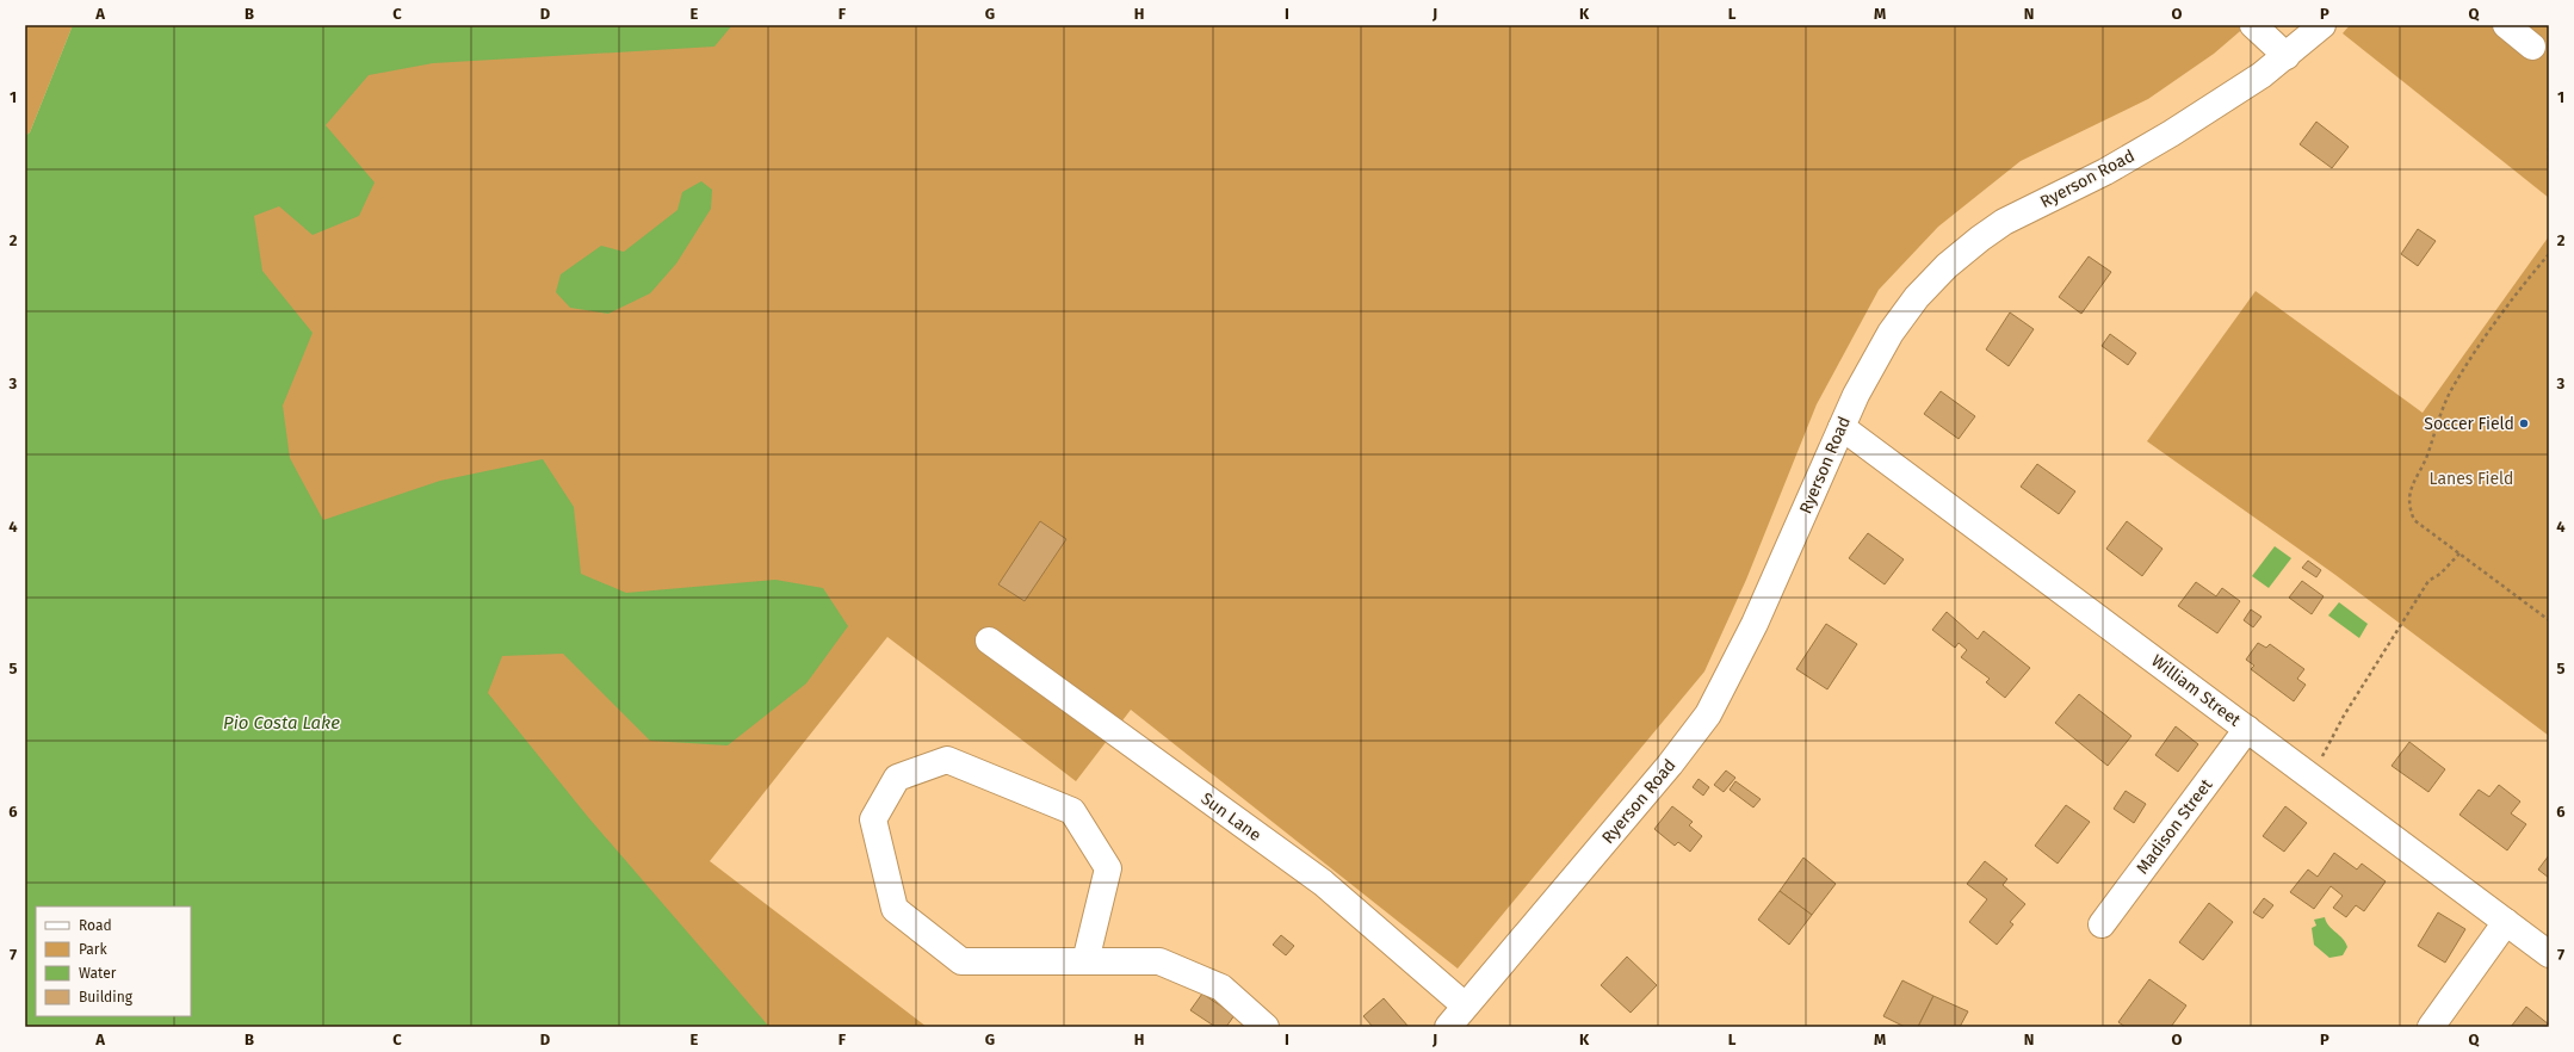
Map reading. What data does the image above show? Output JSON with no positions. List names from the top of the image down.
{
  "streets": {
    "street": [
      "Ryerson Road",
      "William Street",
      "Sun Lane",
      "Madison Street"
    ]
  },
  "crossings": [
    ["Ryerson Road", "William Street"],
    ["Ryerson Road", "Sun Lane"],
    ["William Street", "Madison Street"]
  ],
  "water": ["Pio Costa Lake"],
  "parks": ["Lanes Field"],
  "places": ["Soccer Field"],
  "legend": [
    "Road",
    "Park",
    "Water",
    "Building"
  ],
  "grid": {
    "columns": [
      "A",
      "B",
      "C",
      "D",
      "E",
      "F",
      "G",
      "H",
      "I",
      "J",
      "K",
      "L",
      "M",
      "N",
      "O",
      "P",
      "Q"
    ],
    "rows": [
      "1",
      "2",
      "3",
      "4",
      "5",
      "6",
      "7"
    ]
  }
}
